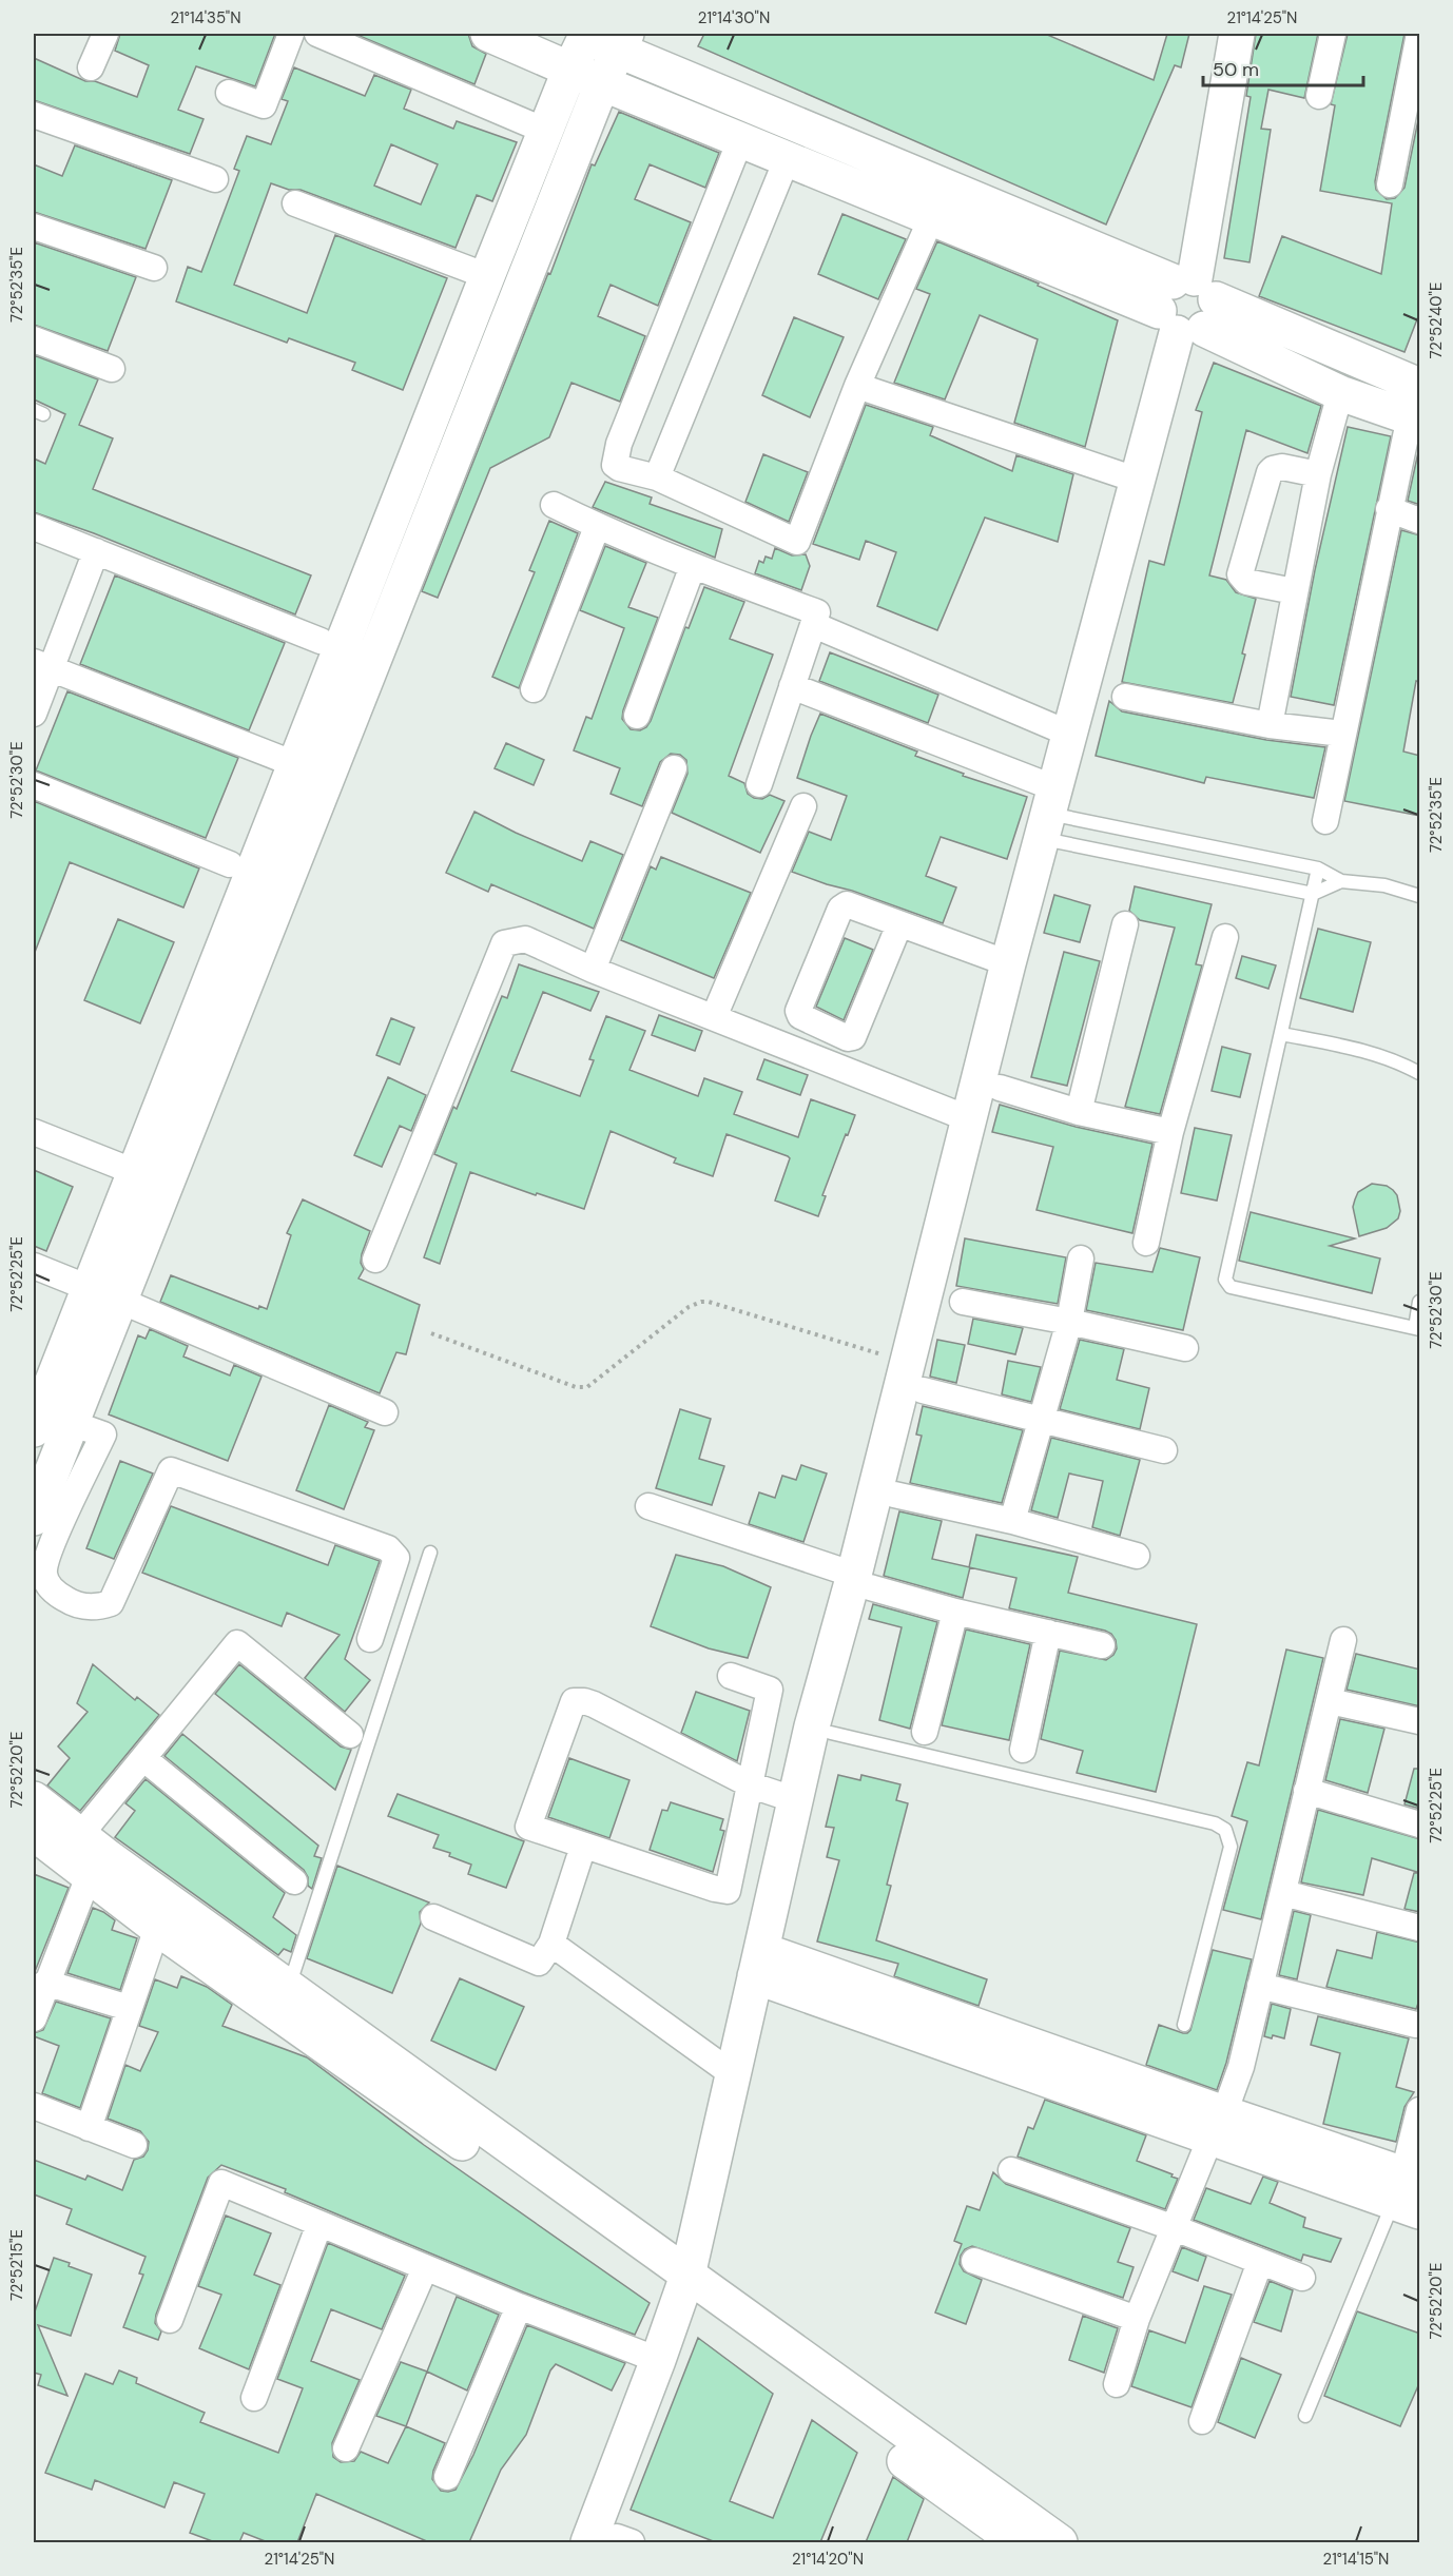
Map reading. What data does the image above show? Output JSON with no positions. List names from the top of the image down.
{
  "scale_bar": "50 m",
  "coordinates": [
    "21°14'35\"N",
    "21°14'30\"N",
    "21°14'25\"N",
    "72°52'35\"E",
    "72°52'40\"E",
    "72°52'30\"E",
    "72°52'25\"E",
    "72°52'20\"E",
    "72°52'15\"E",
    "21°14'20\"N",
    "21°14'15\"N"
  ]
}
